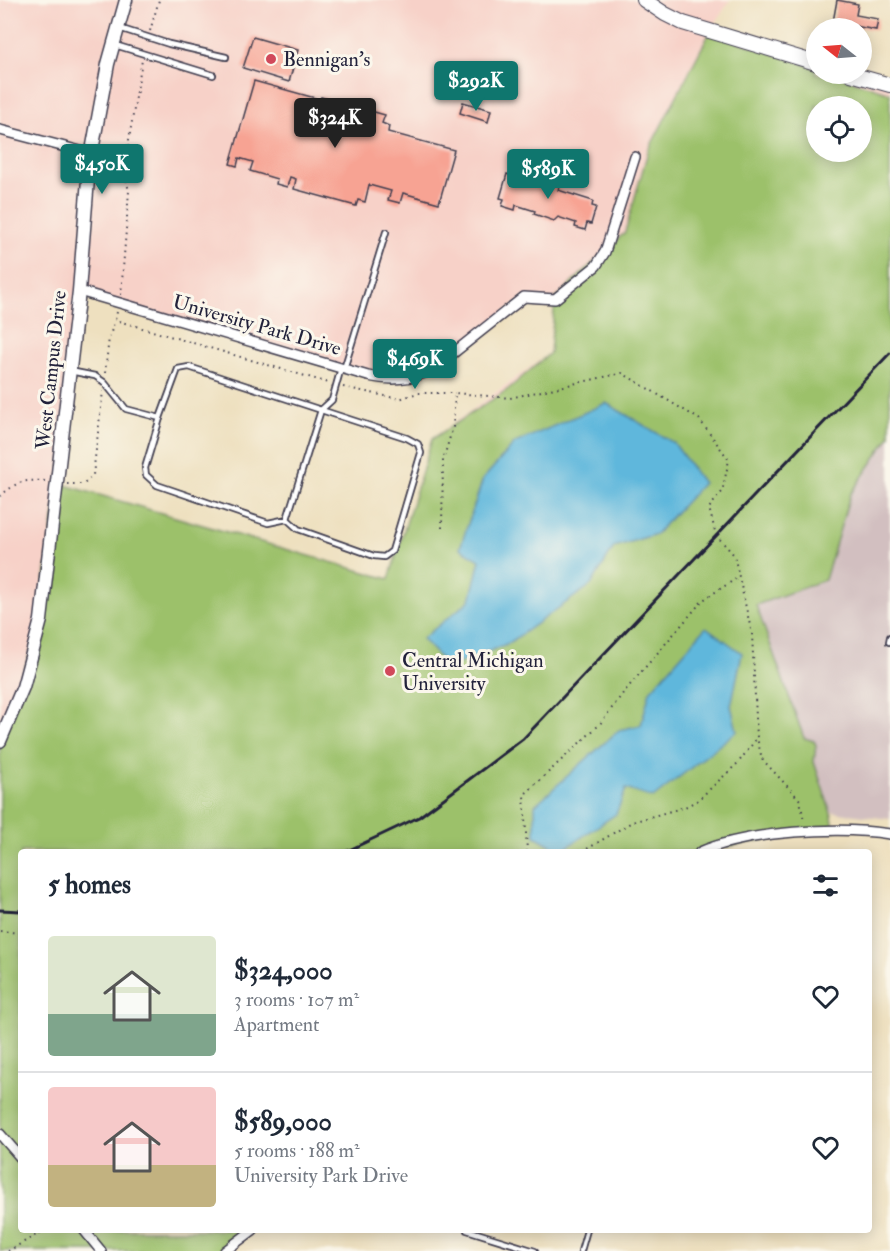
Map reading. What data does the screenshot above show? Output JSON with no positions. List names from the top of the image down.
{
  "streets": {
    "street": ["University Park Drive", "West Campus Drive"]
  },
  "crossings": [
    ["University Park Drive", "West Campus Drive"]
  ],
  "places": ["Bennigan's", "Central Michigan University"],
  "north": "left",
  "page": {
    "price": [
      "$292K",
      "$324K",
      "$450K",
      "$589K",
      "$469K"
    ],
    "heading": "5 homes",
    "list": [
      {
        "name": "$324,000",
        "note": "3 rooms · 107 m² · Apartment"
      },
      {
        "name": "$589,000",
        "note": "5 rooms · 188 m² · University Park Drive"
      }
    ]
  }
}
